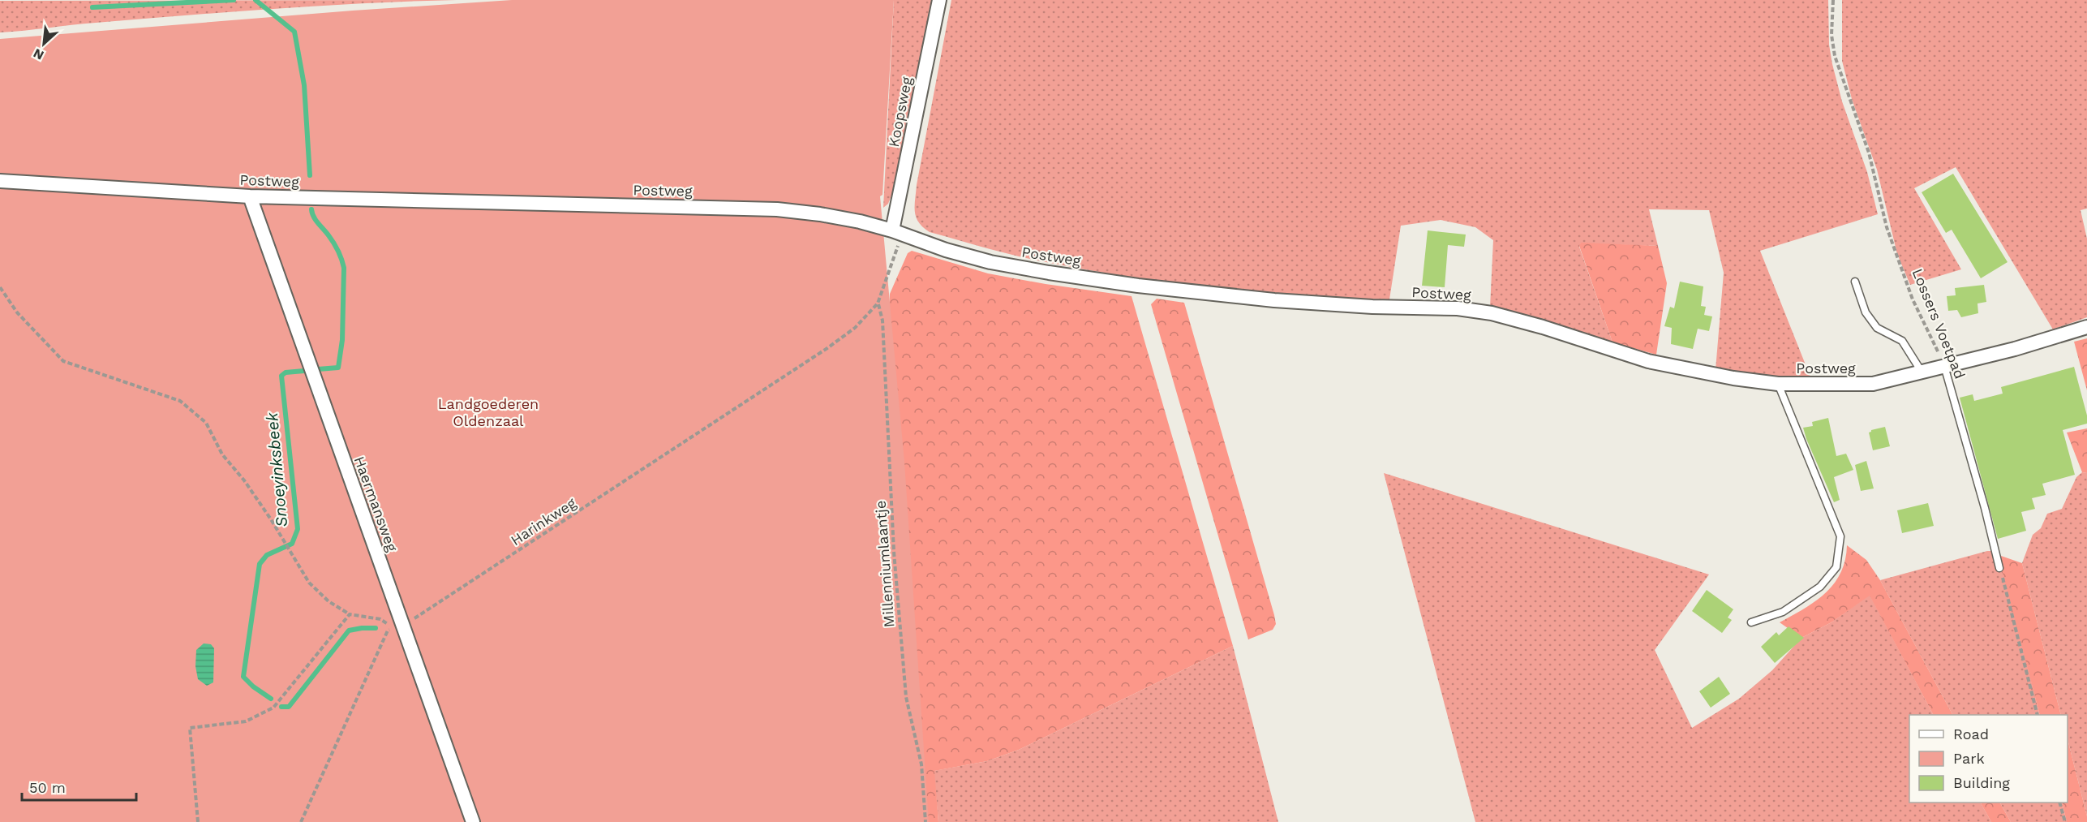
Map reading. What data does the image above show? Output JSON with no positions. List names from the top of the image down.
{
  "streets": {
    "street": ["Koopsweg", "Postweg", "Haermansweg"],
    "lane": ["Lossers Voetpad"],
    "path": ["Harinkweg", "Millenniumlaantje"]
  },
  "crossings": [
    ["Koopsweg", "Postweg"],
    ["Postweg", "Lossers Voetpad"],
    ["Postweg", "Haermansweg"],
    ["Haermansweg", "Harinkweg"],
    ["Harinkweg", "Millenniumlaantje"]
  ],
  "water": ["Snoeyinksbeek"],
  "parks": ["Landgoederen Oldenzaal"],
  "legend": ["Road", "Park", "Building"],
  "scale_bar": "50 m",
  "north": "bottom left"
}
